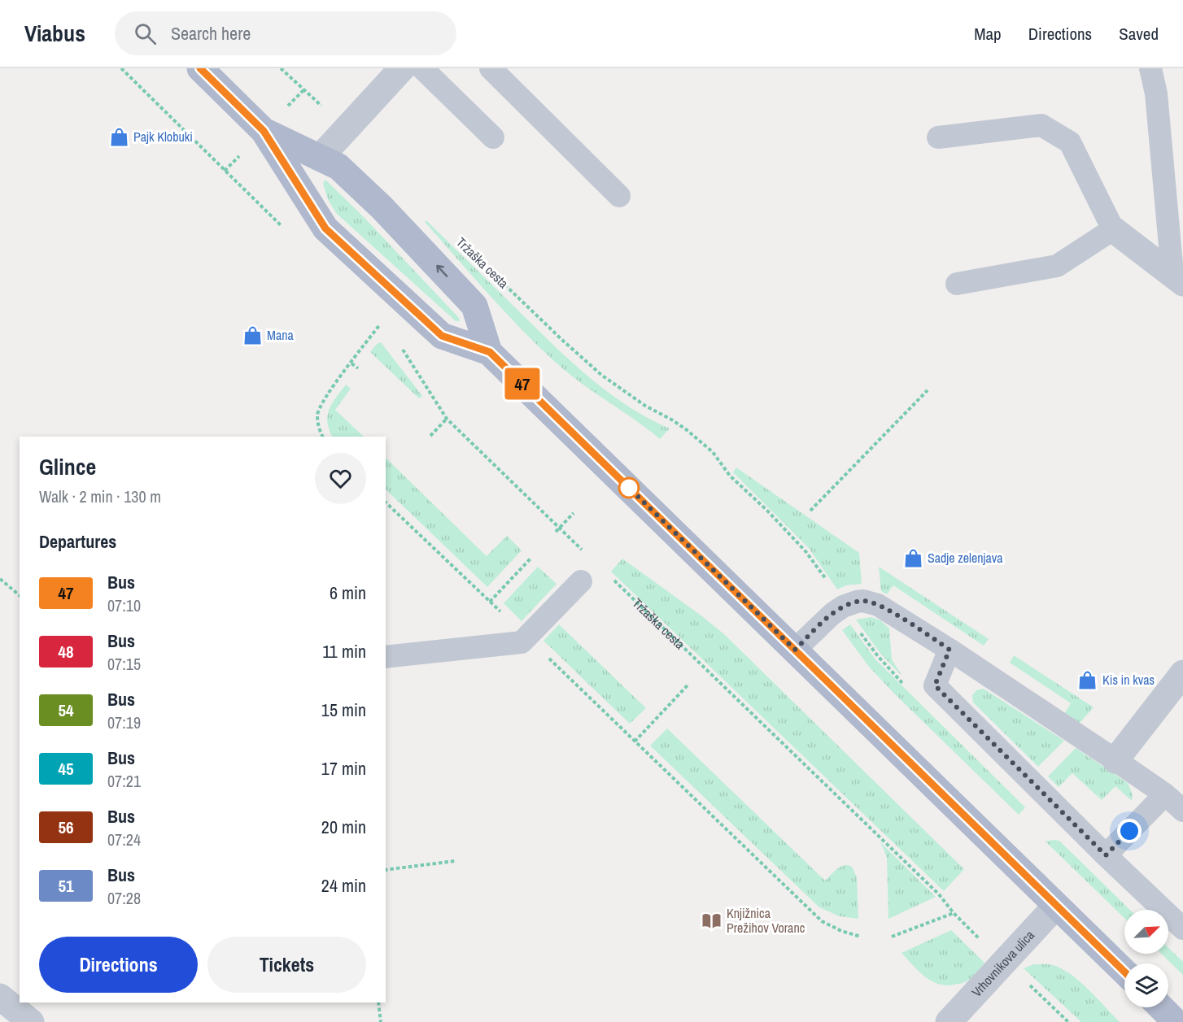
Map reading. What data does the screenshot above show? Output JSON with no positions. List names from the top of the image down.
{
  "streets": {
    "street": ["Vrhovnikova ulica"],
    "path": ["Tržaška cesta"]
  },
  "places": {
    "shop": [
      "Pajk Klobuki",
      "Mana",
      "Sadje zelenjava",
      "Kis in kvas"
    ],
    "library": ["Knjižnica Prežihov Voranc"]
  },
  "lines": ["bus line 47"],
  "north": "top right",
  "page": {
    "header": "Viabus",
    "search": "Search here",
    "nav": ["Map", "Directions", "Saved"],
    "on_map": "47",
    "heading": [
      ["Glince", "Walk · 2 min · 130 m"],
      "Departures"
    ],
    "list": [
      {
        "mark": "47",
        "name": "Bus",
        "note": "07:10",
        "value": "6 min"
      },
      {
        "mark": "48",
        "name": "Bus",
        "note": "07:15",
        "value": "11 min"
      },
      {
        "mark": "54",
        "name": "Bus",
        "note": "07:19",
        "value": "15 min"
      },
      {
        "mark": "45",
        "name": "Bus",
        "note": "07:21",
        "value": "17 min"
      },
      {
        "mark": "56",
        "name": "Bus",
        "note": "07:24",
        "value": "20 min"
      },
      {
        "mark": "51",
        "name": "Bus",
        "note": "07:28",
        "value": "24 min"
      }
    ],
    "buttons": ["Directions", "Tickets"]
  }
}
